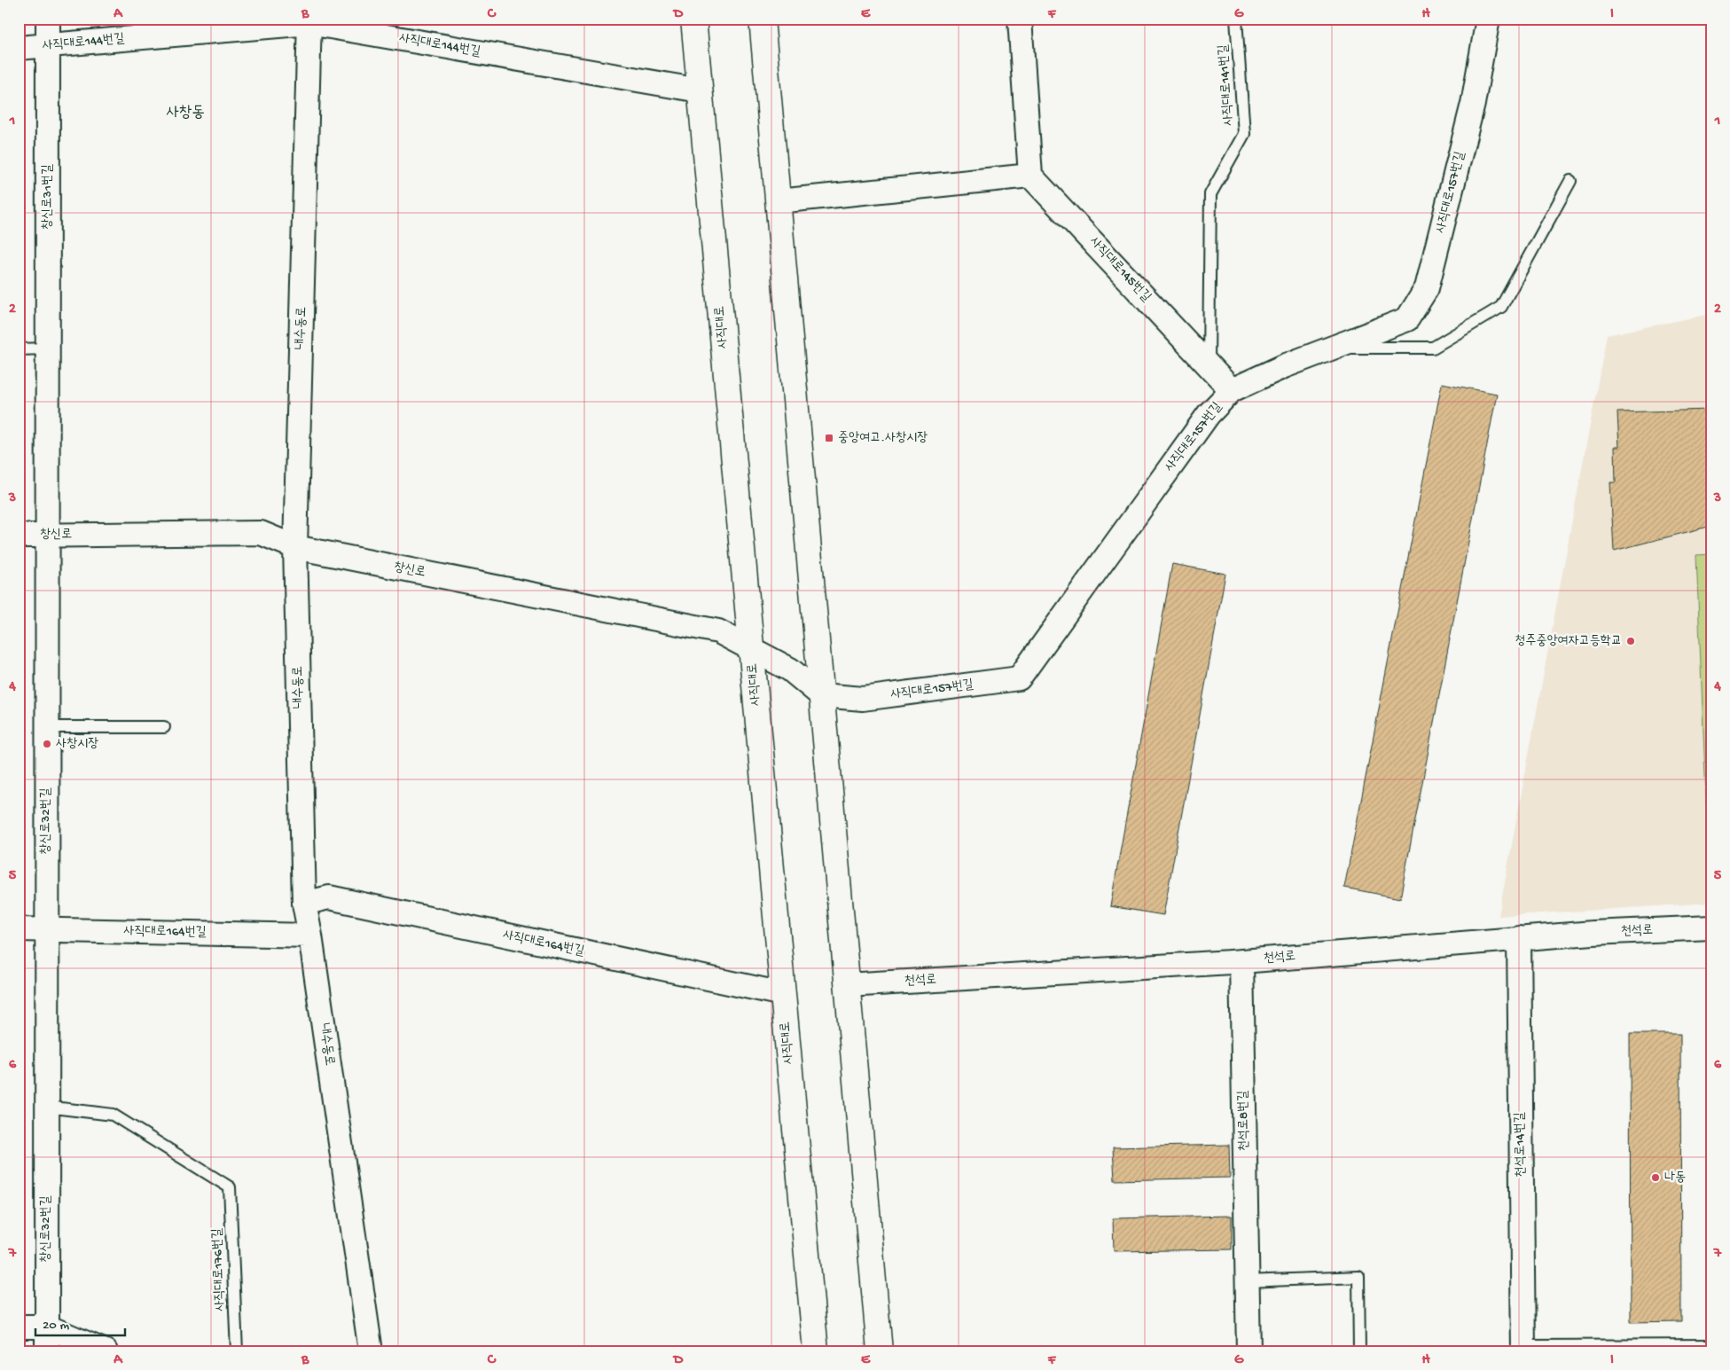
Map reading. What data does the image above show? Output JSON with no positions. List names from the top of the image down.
{
  "streets": {
    "main road": ["사직대로"],
    "street": [
      "사직대로144번길",
      "사직대로157번길",
      "창신로31번길",
      "사직대로145번길",
      "내수동로",
      "창신로",
      "창신로32번길",
      "천석로",
      "사직대로164번길",
      "천석로8번길",
      "천석로14번길"
    ],
    "lane": ["사직대로141번길", "사직대로176번길"]
  },
  "crossings": [
    ["사직대로144번길", "창신로31번길"],
    ["사직대로144번길", "사직대로"],
    ["사직대로144번길", "내수동로"],
    ["사직대로141번길", "사직대로145번길"],
    ["사직대로157번길", "사직대로145번길"],
    ["사직대로157번길", "창신로"],
    ["창신로31번길", "창신로"],
    ["창신로31번길", "창신로32번길"],
    ["사직대로", "창신로"],
    ["사직대로", "사직대로164번길"],
    ["내수동로", "창신로"],
    ["내수동로", "사직대로164번길"],
    ["창신로", "창신로32번길"],
    ["창신로32번길", "사직대로164번길"],
    ["창신로32번길", "사직대로176번길"],
    ["천석로", "천석로8번길"],
    ["천석로", "천석로14번길"]
  ],
  "districts": ["사창동"],
  "places": {
    "transit": ["중앙여고.사창시장"],
    "other": ["청주중앙여자고등학교", "사창시장", "나동"]
  },
  "scale_bar": "20 m",
  "grid": {
    "columns": [
      "A",
      "B",
      "C",
      "D",
      "E",
      "F",
      "G",
      "H",
      "I"
    ],
    "rows": [
      "1",
      "2",
      "3",
      "4",
      "5",
      "6",
      "7"
    ]
  }
}
